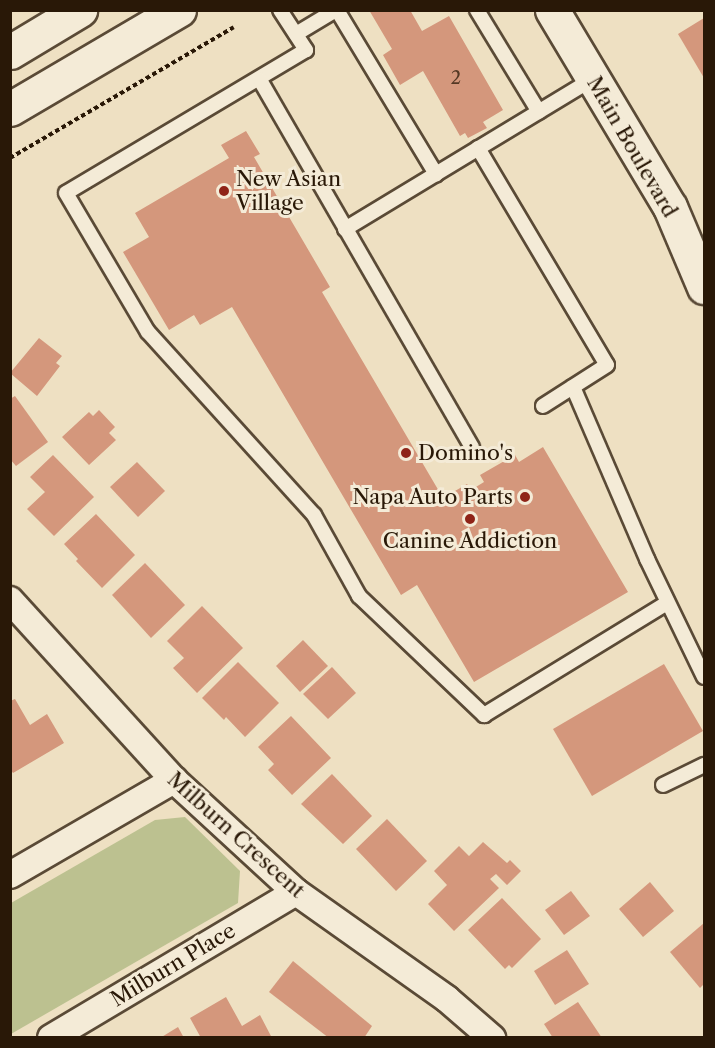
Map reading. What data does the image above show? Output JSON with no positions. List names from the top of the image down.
{
  "streets": {
    "main road": ["Main Boulevard"],
    "street": ["Milburn Crescent", "Milburn Place"]
  },
  "crossings": [
    ["Milburn Crescent", "Milburn Place"]
  ],
  "places": [
    "New Asian Village",
    "Domino's",
    "Napa Auto Parts",
    "Canine Addiction"
  ],
  "house_numbers": ["2"]
}
